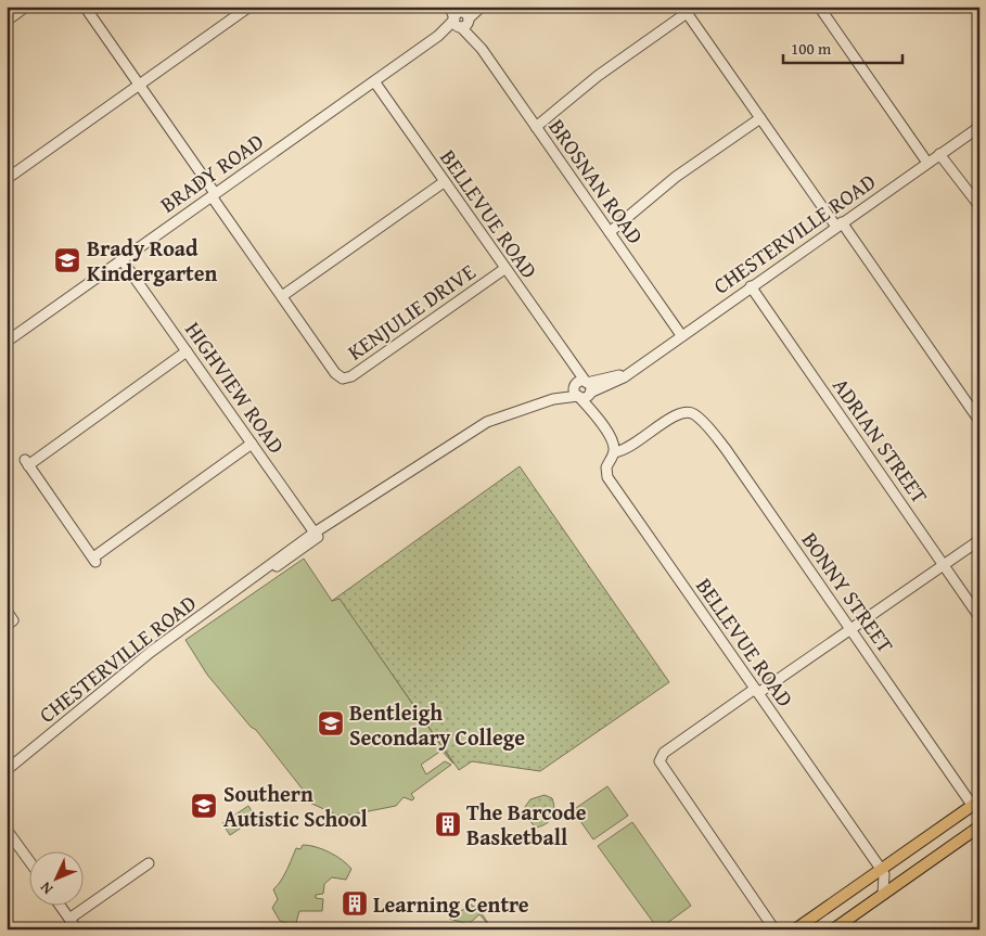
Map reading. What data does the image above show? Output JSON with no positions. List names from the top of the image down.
{
  "streets": {
    "street": [
      "BRADY ROAD",
      "BROSNAN ROAD",
      "BELLEVUE ROAD",
      "CHESTERVILLE ROAD",
      "KENJULIE DRIVE",
      "HIGHVIEW ROAD",
      "ADRIAN STREET",
      "BONNY STREET"
    ]
  },
  "crossings": [
    ["BRADY ROAD", "BROSNAN ROAD"],
    ["BRADY ROAD", "BELLEVUE ROAD"],
    ["BRADY ROAD", "HIGHVIEW ROAD"],
    ["BROSNAN ROAD", "CHESTERVILLE ROAD"],
    ["BELLEVUE ROAD", "CHESTERVILLE ROAD"],
    ["BELLEVUE ROAD", "KENJULIE DRIVE"],
    ["BELLEVUE ROAD", "BONNY STREET"],
    ["CHESTERVILLE ROAD", "HIGHVIEW ROAD"],
    ["CHESTERVILLE ROAD", "ADRIAN STREET"]
  ],
  "places": {
    "school or university": ["Brady Road Kindergarten", "Bentleigh Secondary College", "Southern Autistic School"],
    "building": ["The Barcode Basketball", "Learning Centre"]
  },
  "scale_bar": "100 m",
  "north": "bottom left"
}
